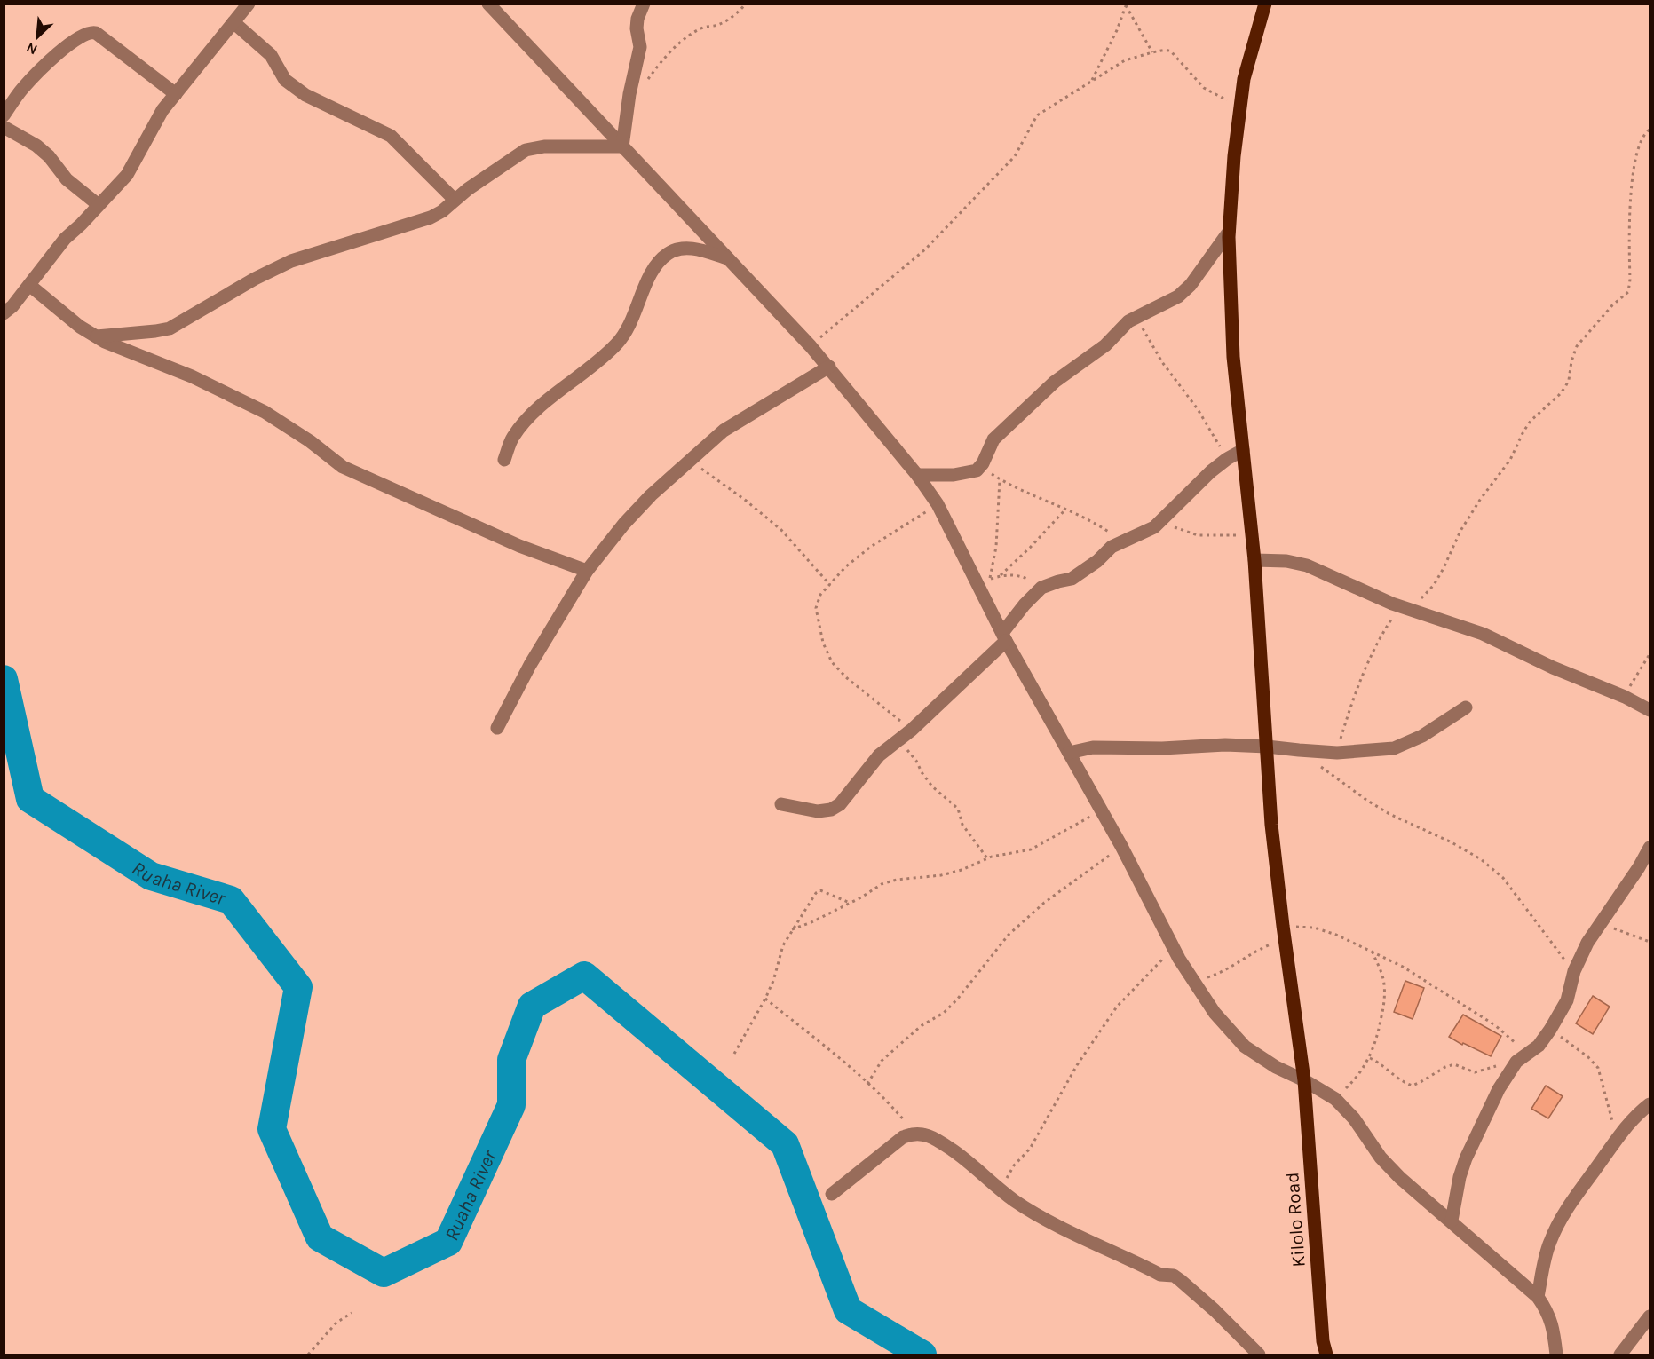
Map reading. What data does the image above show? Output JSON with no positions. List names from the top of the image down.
{
  "streets": {
    "main road": ["Kilolo Road"]
  },
  "water": ["Ruaha River"],
  "north": "bottom left"
}
